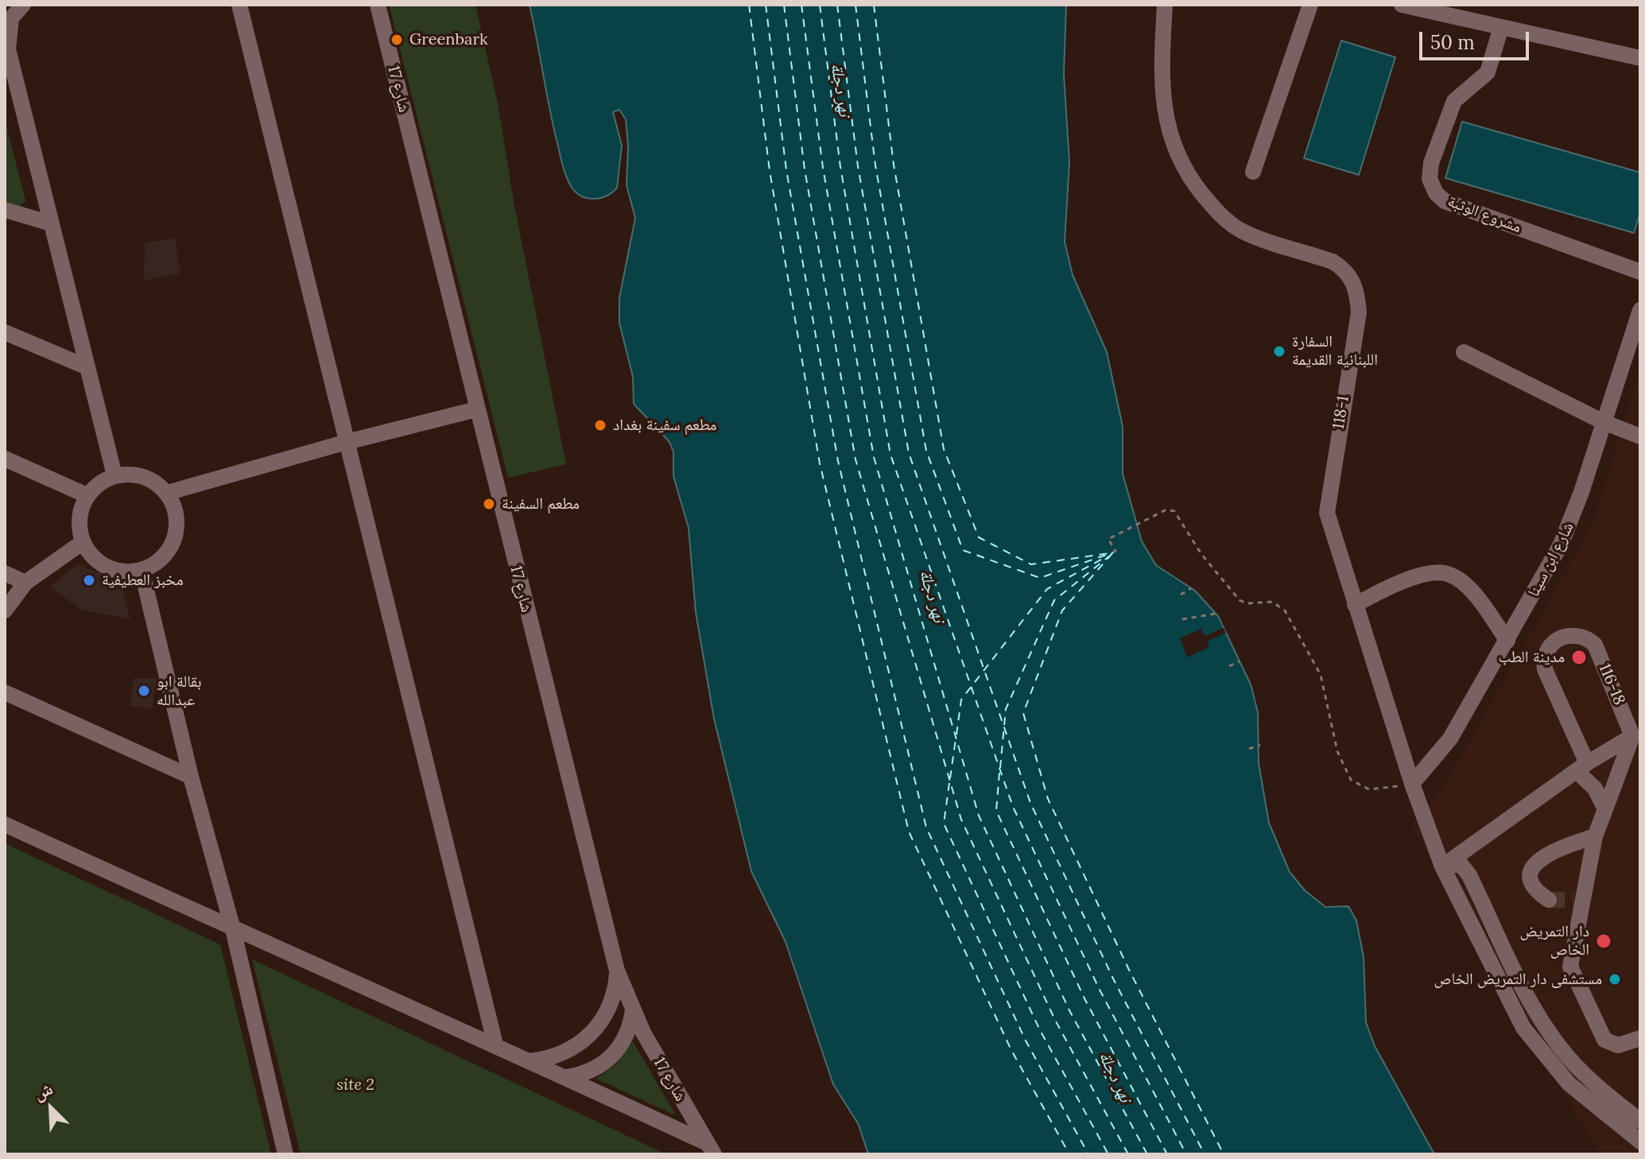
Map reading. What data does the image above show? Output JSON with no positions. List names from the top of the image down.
{
  "streets": {
    "street": [
      "شارع 17",
      "مشروع الوثبة",
      "118-1",
      "شارع ابن سينا",
      "116-18"
    ]
  },
  "crossings": [
    ["118-1", "شارع ابن سينا"]
  ],
  "water": ["نهر دجلة"],
  "parks": ["site 2"],
  "places": [
    "Greenbark",
    "السفارة اللبنانية القديمة",
    "مطعم سفينة بغداد",
    "مطعم السفينة",
    "مخبز العطيفية",
    "مدينة الطب",
    "بقالة ابو عبدالله",
    "دار التمريض الخاص",
    "مستشفى دار التمريض الخاص"
  ],
  "scale_bar": "50 m",
  "north": "top left"
}
